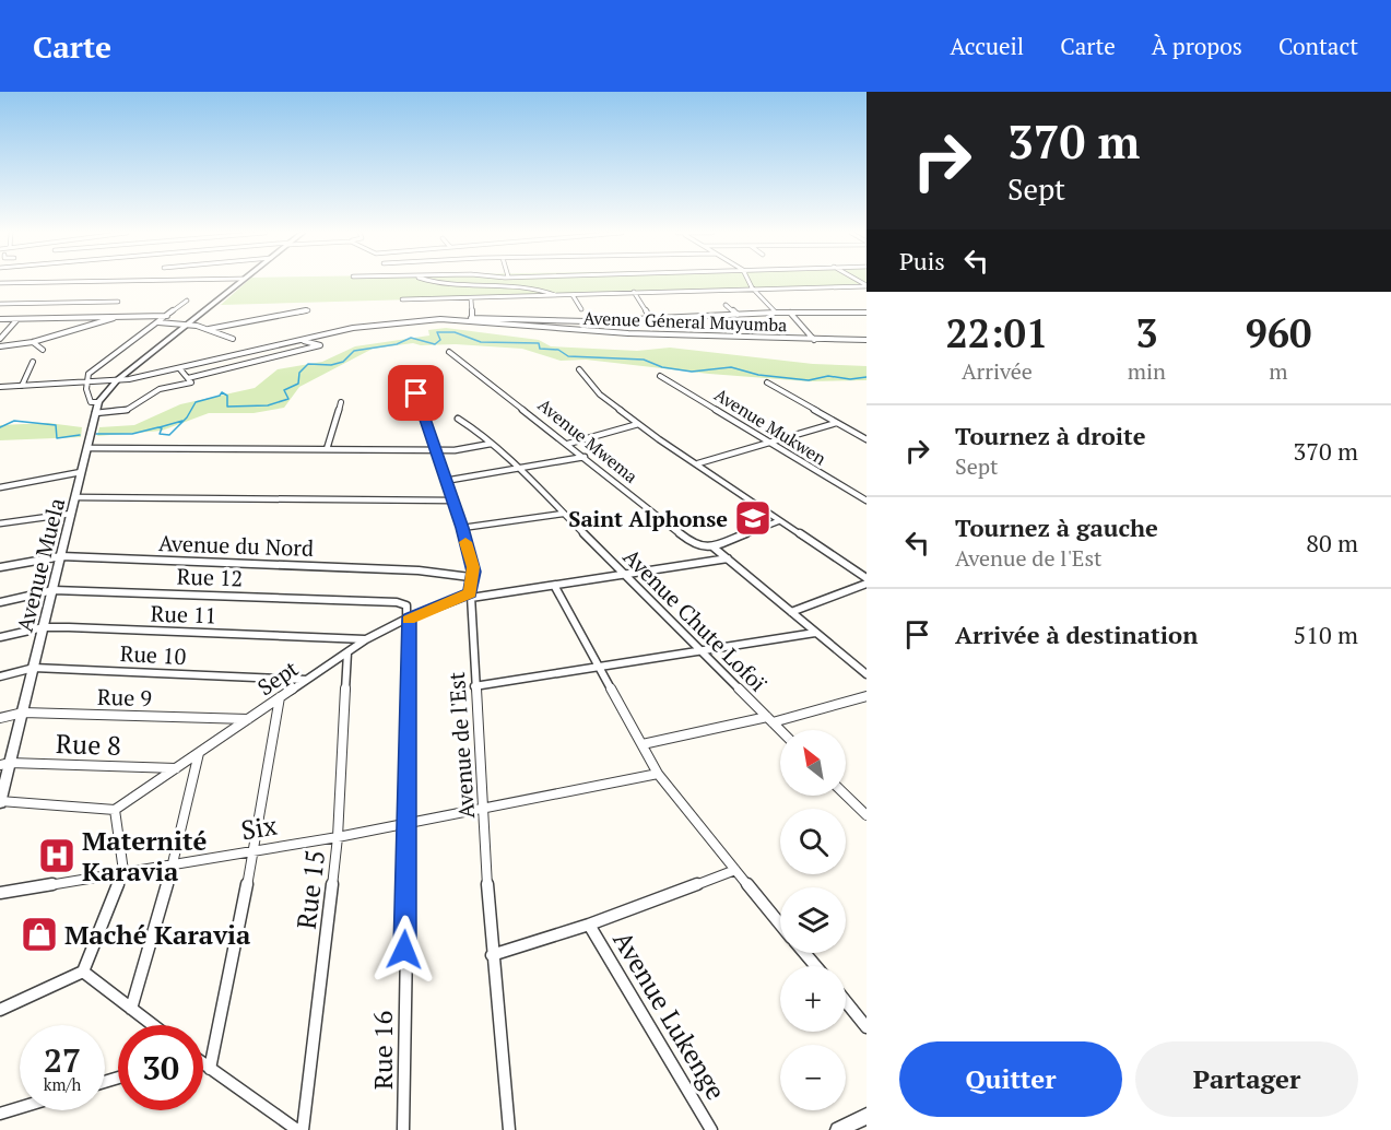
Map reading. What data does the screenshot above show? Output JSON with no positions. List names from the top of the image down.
{
  "streets": {
    "street": [
      "Avenue Géneral Muyumba",
      "Avenue Mukwen",
      "Avenue Mwema",
      "Avenue du Nord",
      "Avenue Muela",
      "Rue 12",
      "Rue 11",
      "Avenue Chute Lofoï",
      "Rue 10",
      "Sept",
      "Rue 9",
      "Rue 8",
      "Avenue de l'Est",
      "Six",
      "Rue 15",
      "Avenue Lukenge",
      "Rue 16"
    ]
  },
  "crossings": [
    ["Avenue Géneral Muyumba", "Avenue Muela"],
    ["Avenue du Nord", "Avenue Muela"],
    ["Avenue du Nord", "Avenue de l'Est"],
    ["Avenue Muela", "Rue 12"],
    ["Avenue Muela", "Rue 11"],
    ["Avenue Muela", "Rue 10"],
    ["Avenue Muela", "Rue 9"],
    ["Avenue Muela", "Rue 8"],
    ["Rue 12", "Sept"],
    ["Rue 12", "Rue 16"],
    ["Rue 11", "Sept"],
    ["Avenue Chute Lofoï", "Sept"],
    ["Rue 10", "Sept"],
    ["Sept", "Rue 9"],
    ["Sept", "Rue 8"],
    ["Sept", "Avenue de l'Est"],
    ["Sept", "Rue 15"],
    ["Sept", "Rue 16"],
    ["Avenue de l'Est", "Six"],
    ["Six", "Rue 15"],
    ["Six", "Rue 16"]
  ],
  "places": {
    "school or university": ["Saint Alphonse"],
    "hospital": ["Maternité Karavia"],
    "shop": ["Maché Karavia"]
  },
  "north": "top left",
  "page": {
    "header": "Carte",
    "nav": [
      "Accueil",
      "Carte",
      "À propos",
      "Contact"
    ],
    "turn": ["370 m", "Sept"],
    "then": "Puis",
    "eta": [
      "22:01",
      "Arrivée",
      "3",
      "min",
      "960",
      "m"
    ],
    "list": [
      {
        "name": "Tournez à droite",
        "note": "Sept",
        "value": "370 m"
      },
      {
        "name": "Tournez à gauche",
        "note": "Avenue de l'Est",
        "value": "80 m"
      },
      {
        "name": "Arrivée à destination",
        "value": "510 m"
      }
    ],
    "map_buttons": ["+", "−"],
    "speed": "27 km/h",
    "limit": "30",
    "buttons": ["Quitter", "Partager"]
  }
}
